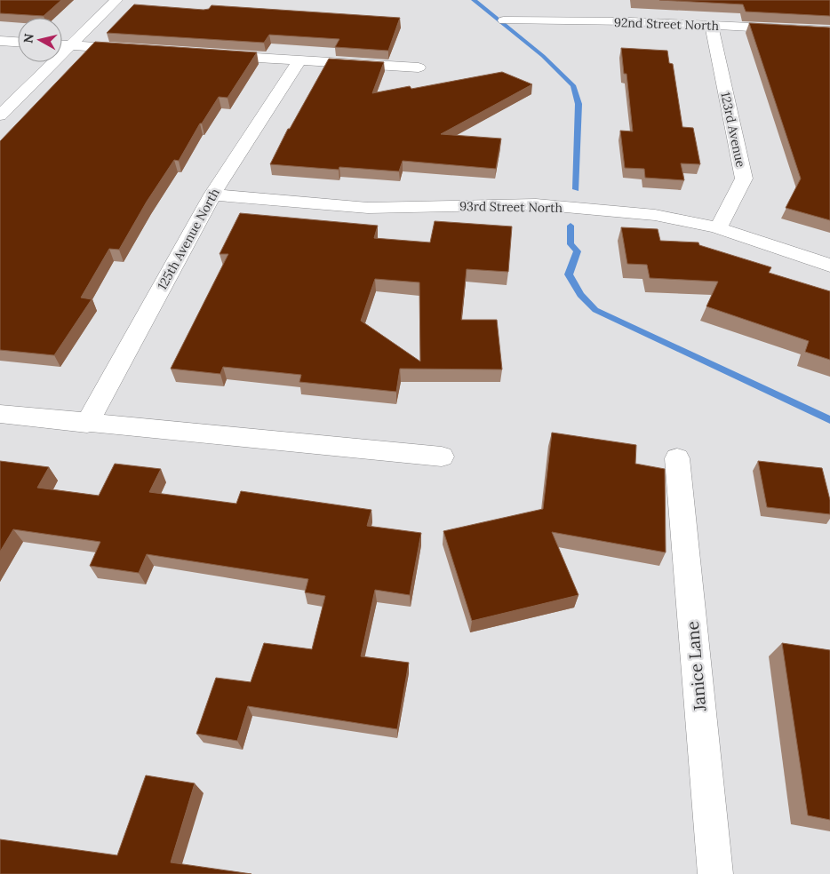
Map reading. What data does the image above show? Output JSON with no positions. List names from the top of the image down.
{
  "streets": {
    "street": [
      "92nd Street North",
      "123rd Avenue",
      "93rd Street North",
      "125th Avenue North",
      "Janice Lane"
    ]
  },
  "crossings": [
    ["92nd Street North", "123rd Avenue"],
    ["123rd Avenue", "93rd Street North"],
    ["93rd Street North", "125th Avenue North"]
  ],
  "north": "left"
}
